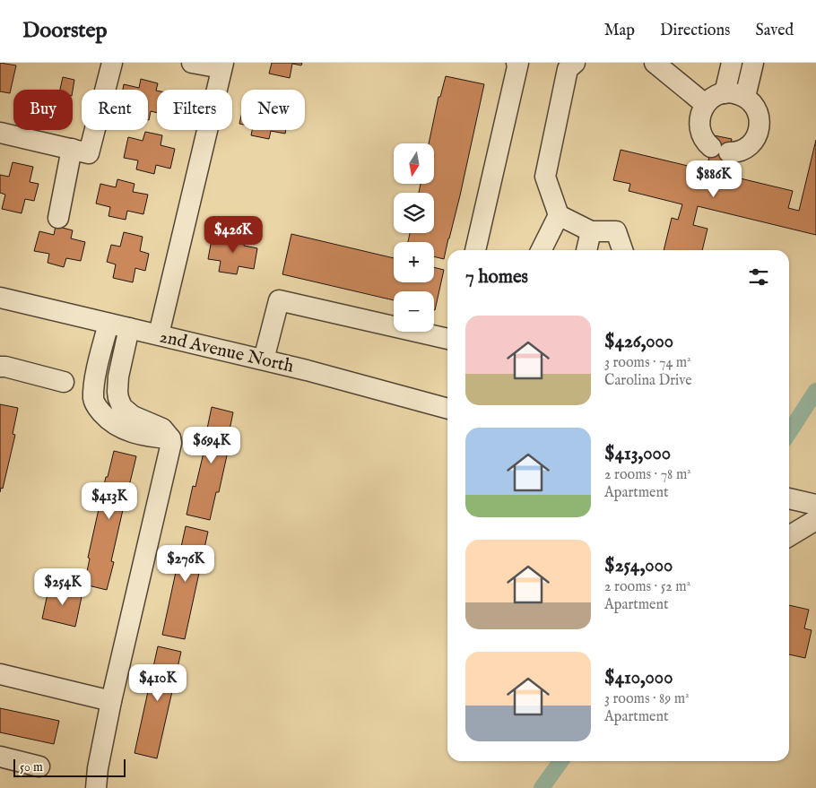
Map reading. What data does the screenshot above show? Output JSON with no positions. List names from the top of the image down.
{
  "streets": {
    "street": ["2nd Avenue North"]
  },
  "scale_bar": "50 m",
  "north": "bottom",
  "page": {
    "header": "Doorstep",
    "nav": ["Map", "Directions", "Saved"],
    "chip": [
      "Buy",
      "Rent",
      "Filters",
      "New"
    ],
    "map_buttons": ["+", "−"],
    "price": [
      "$886K",
      "$426K",
      "$694K",
      "$413K",
      "$276K",
      "$254K",
      "$410K"
    ],
    "heading": "7 homes",
    "list": [
      {
        "name": "$426,000",
        "note": "3 rooms · 74 m² · Carolina Drive"
      },
      {
        "name": "$413,000",
        "note": "2 rooms · 78 m² · Apartment"
      },
      {
        "name": "$254,000",
        "note": "2 rooms · 52 m² · Apartment"
      },
      {
        "name": "$410,000",
        "note": "3 rooms · 89 m² · Apartment"
      }
    ],
    "scale": "50 m"
  }
}
